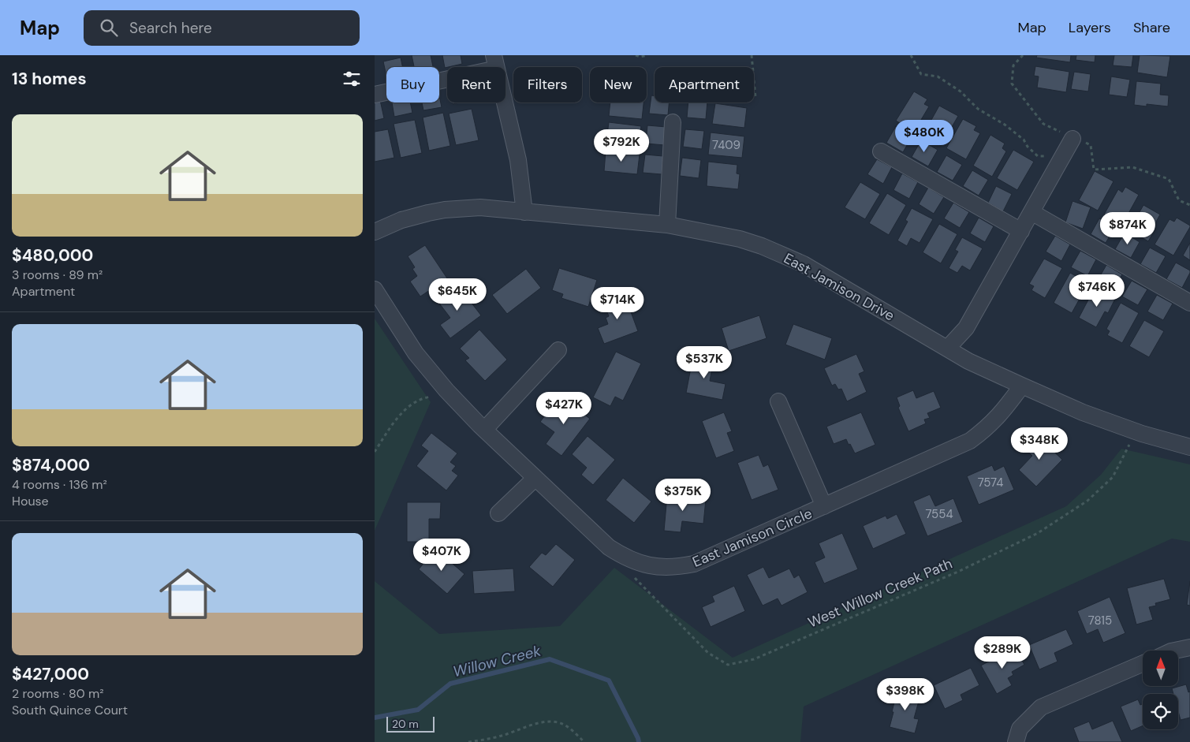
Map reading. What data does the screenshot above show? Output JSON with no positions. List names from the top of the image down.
{
  "streets": {
    "street": ["East Jamison Drive", "East Jamison Circle"],
    "path": ["West Willow Creek Path"]
  },
  "crossings": [
    ["East Jamison Drive", "East Jamison Circle"],
    ["East Jamison Drive", "West Willow Creek Path"],
    ["East Jamison Circle", "West Willow Creek Path"]
  ],
  "water": ["Willow Creek"],
  "house_numbers": [
    "7409",
    "7574",
    "7554",
    "7815"
  ],
  "scale_bar": "20 m",
  "north": "top",
  "page": {
    "header": "Map",
    "search": "Search here",
    "nav": ["Map", "Layers", "Share"],
    "heading": "13 homes",
    "chip": [
      "Buy",
      "Rent",
      "Filters",
      "New",
      "Apartment"
    ],
    "list": [
      {
        "name": "$480,000",
        "note": "3 rooms · 89 m² · Apartment"
      },
      {
        "name": "$874,000",
        "note": "4 rooms · 136 m² · House"
      },
      {
        "name": "$427,000",
        "note": "2 rooms · 80 m² · South Quince Court"
      }
    ],
    "price": [
      "$480K",
      "$792K",
      "$874K",
      "$746K",
      "$645K",
      "$714K",
      "$537K",
      "$427K",
      "$348K",
      "$375K",
      "$407K",
      "$289K",
      "$398K"
    ],
    "scale": "20 m"
  }
}
